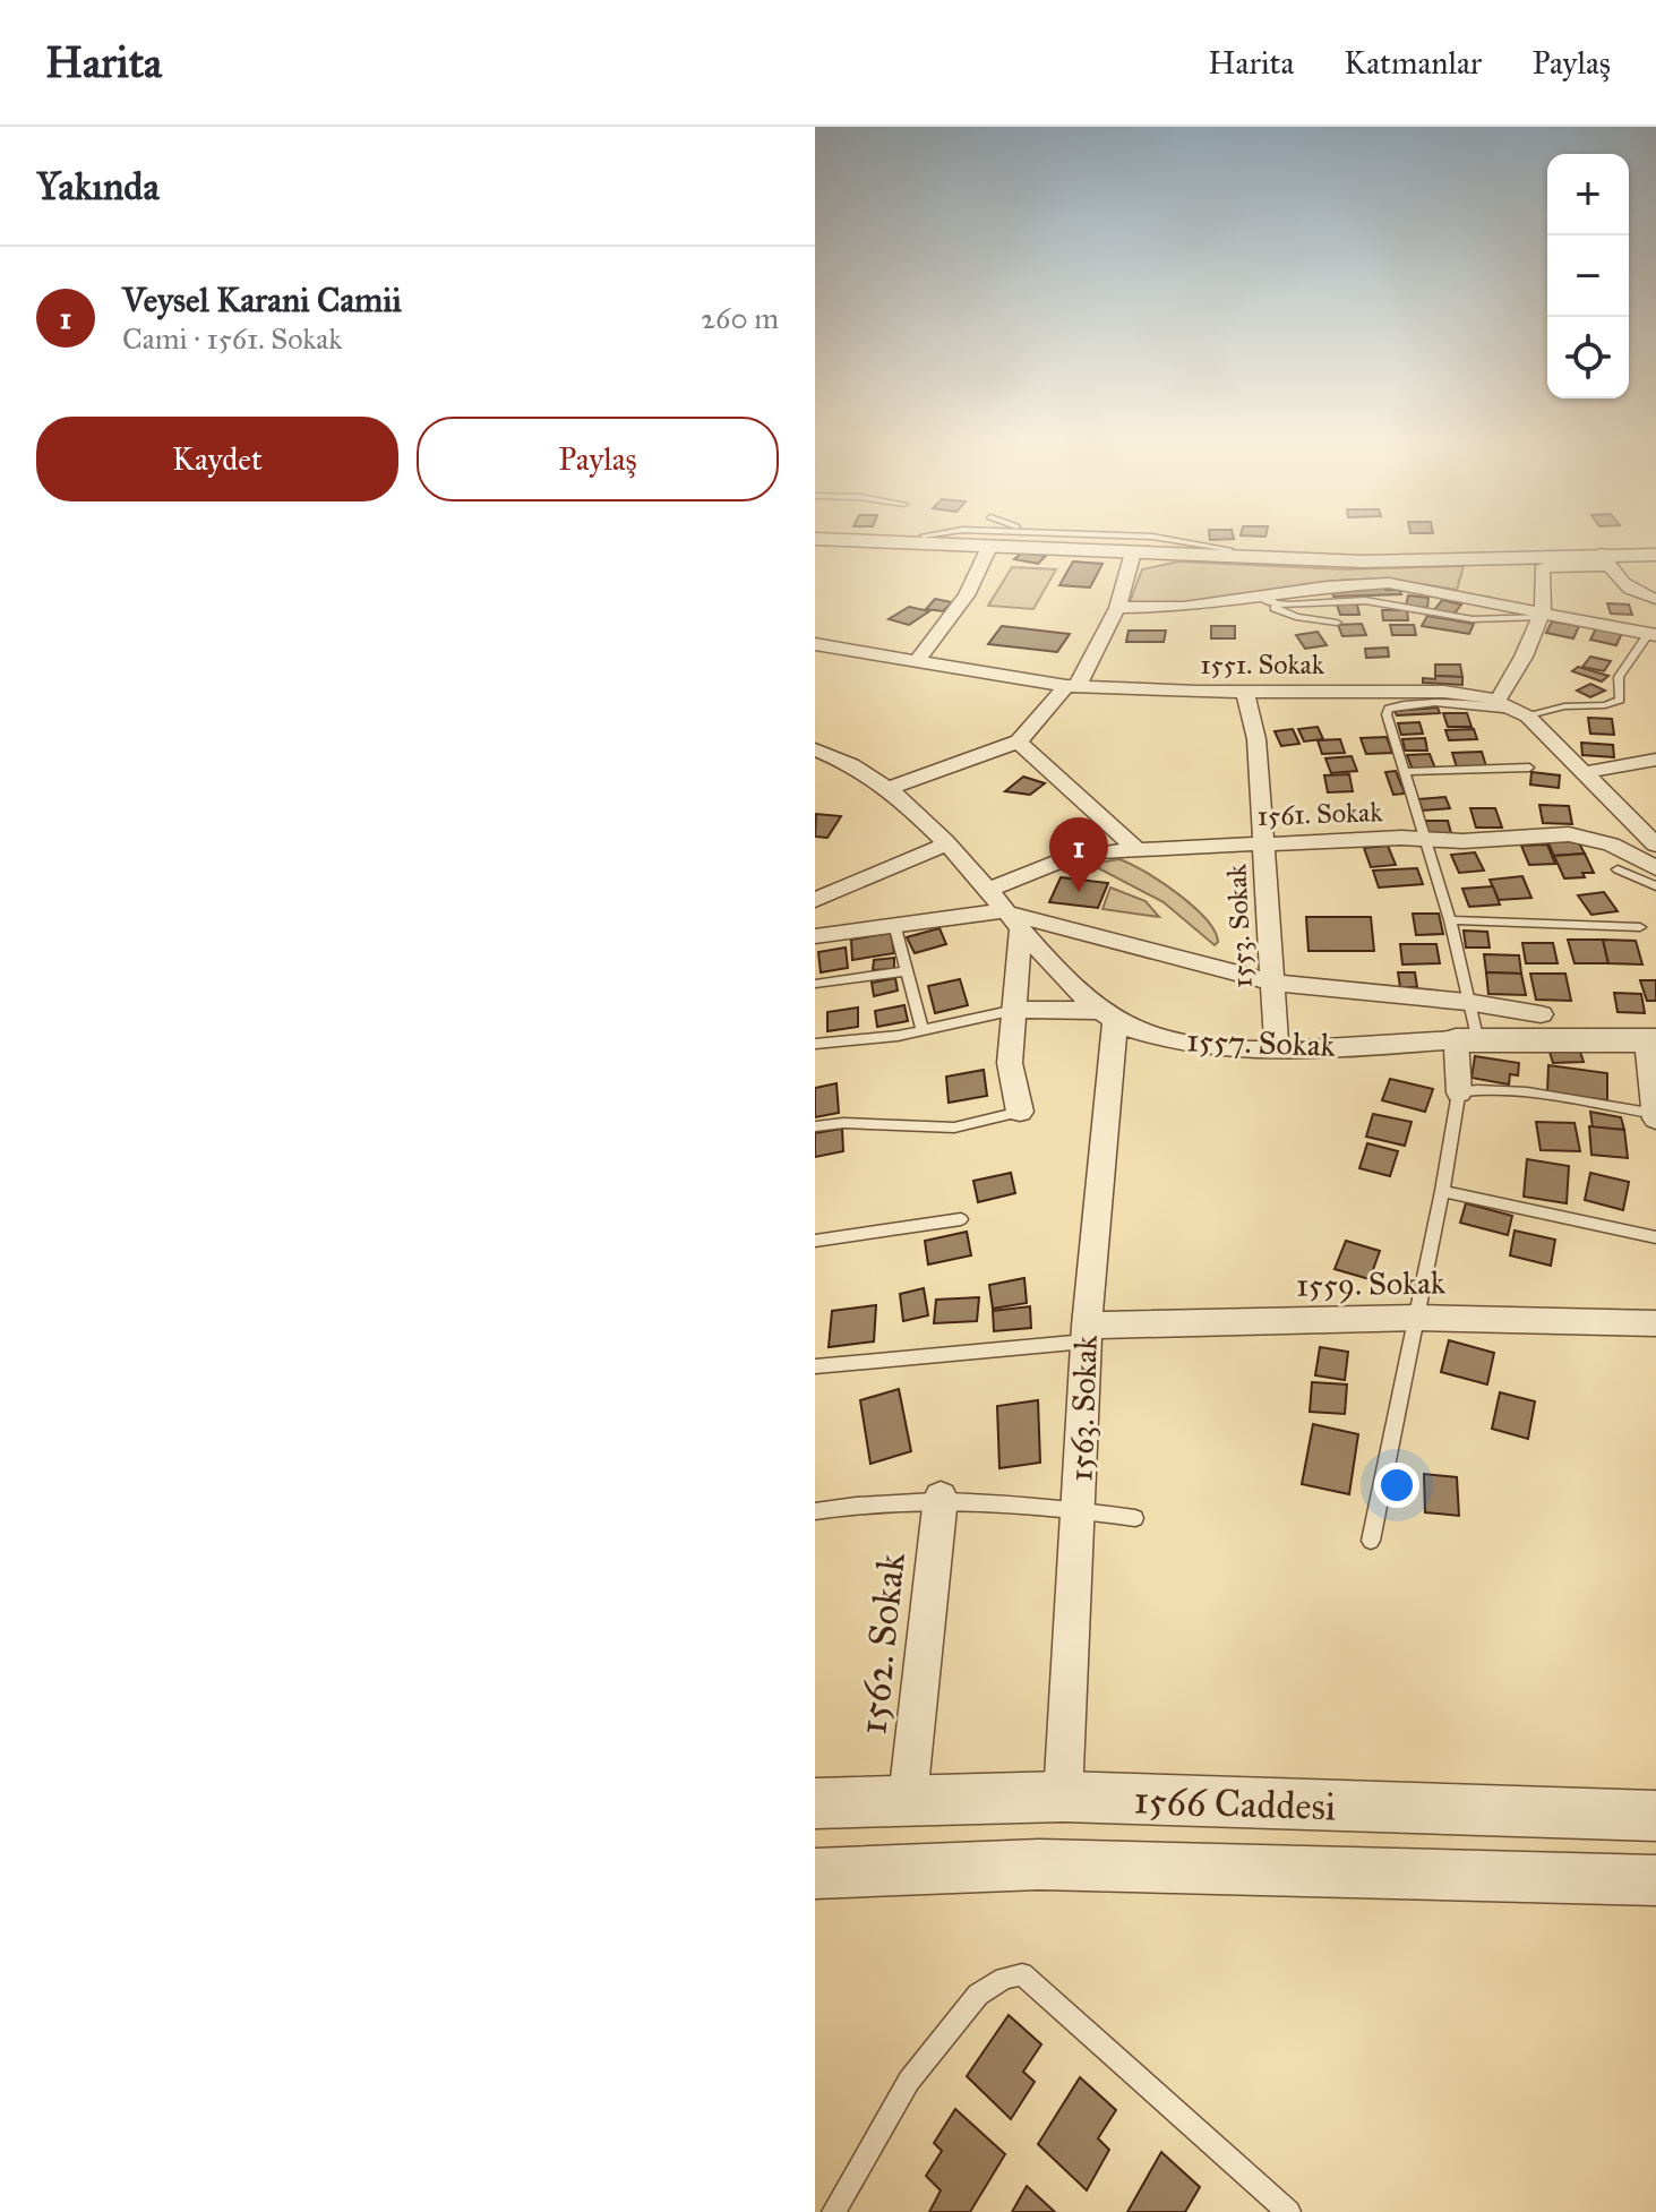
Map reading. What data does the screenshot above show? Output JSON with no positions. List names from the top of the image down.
{
  "streets": {
    "street": [
      "1551. Sokak",
      "1561. Sokak",
      "1553. Sokak",
      "1557. Sokak",
      "1559. Sokak",
      "1563. Sokak",
      "1562. Sokak",
      "1566 Caddesi"
    ]
  },
  "crossings": [
    ["1551. Sokak", "1553. Sokak"],
    ["1561. Sokak", "1553. Sokak"],
    ["1561. Sokak", "1557. Sokak"],
    ["1553. Sokak", "1557. Sokak"],
    ["1557. Sokak", "1563. Sokak"],
    ["1559. Sokak", "1563. Sokak"],
    ["1563. Sokak", "1566 Caddesi"],
    ["1562. Sokak", "1566 Caddesi"]
  ],
  "page": {
    "header": "Harita",
    "nav": ["Harita", "Katmanlar", "Paylaş"],
    "heading": "Yakında",
    "map_buttons": ["+", "−"],
    "list": [
      {
        "mark": "1",
        "name": "Veysel Karani Camii",
        "note": "Cami · 1561. Sokak",
        "value": "260 m"
      }
    ],
    "buttons": ["Kaydet", "Paylaş"],
    "pins": "1"
  }
}
